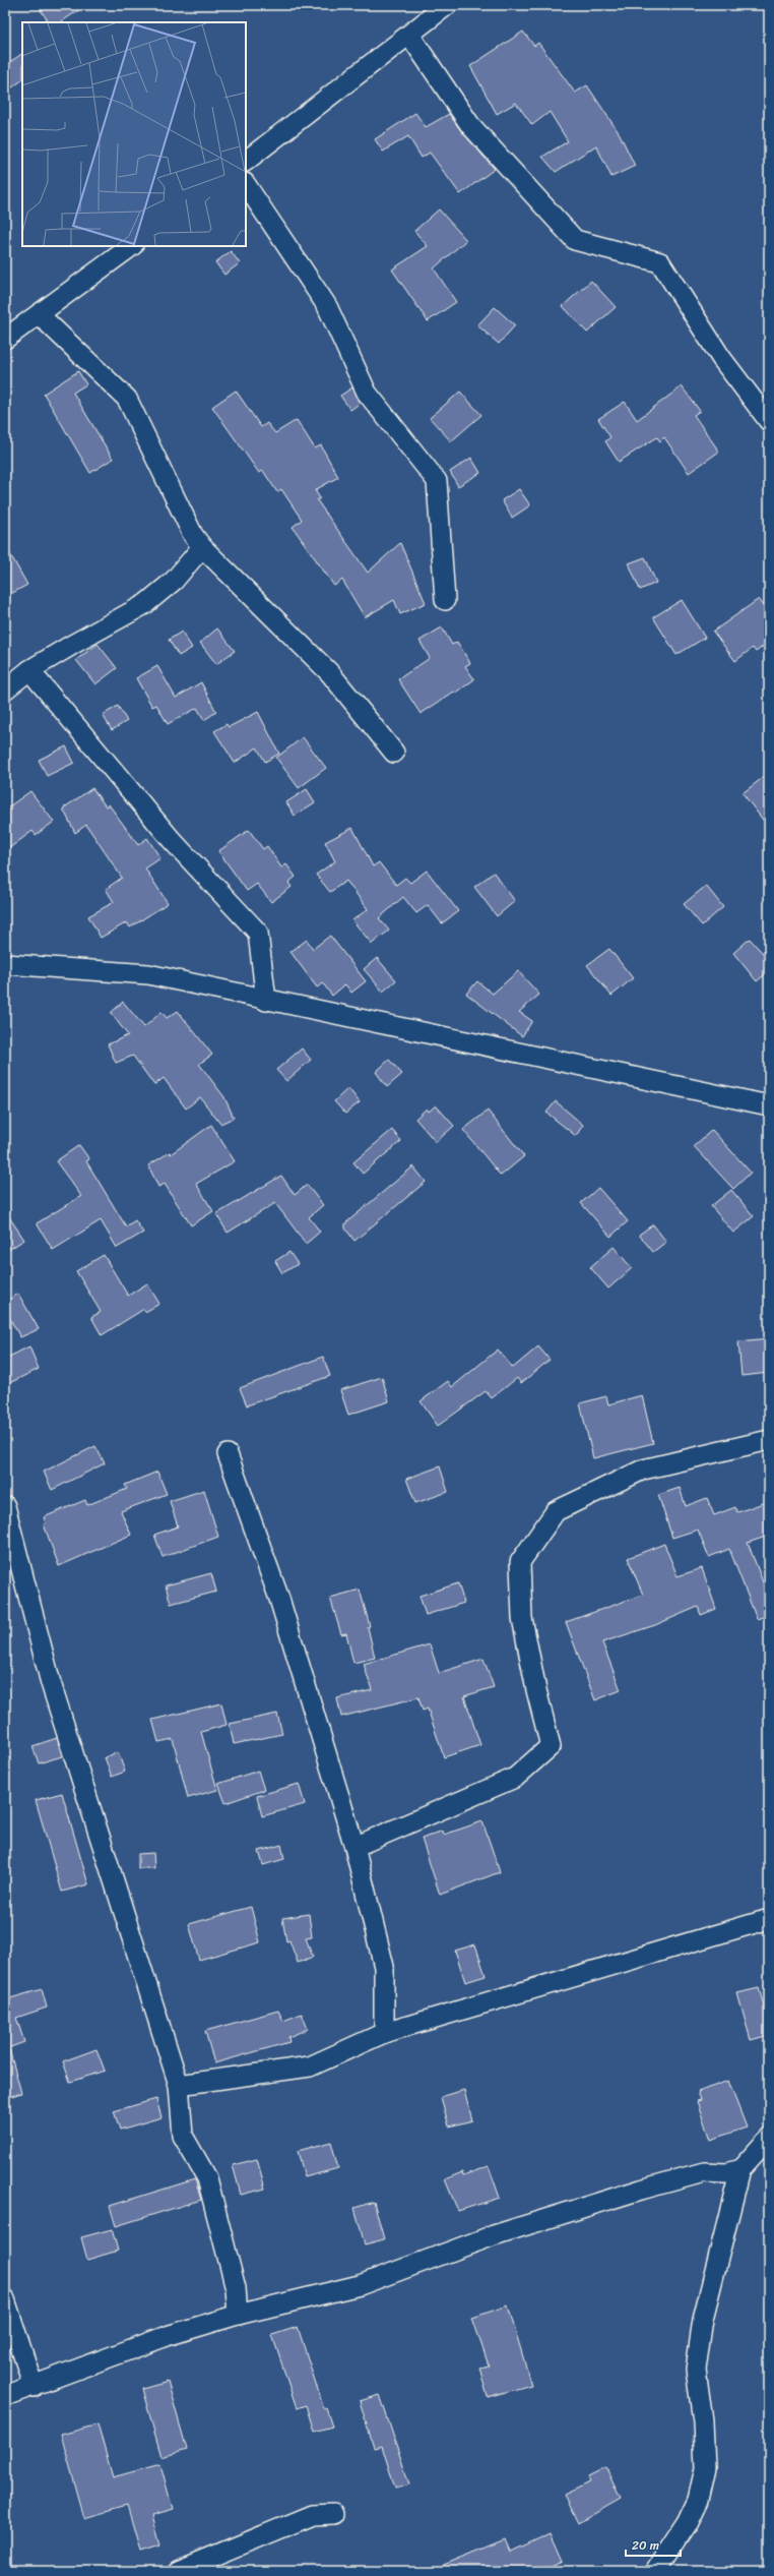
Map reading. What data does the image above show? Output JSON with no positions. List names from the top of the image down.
{
  "scale_bar": "20 m"
}
